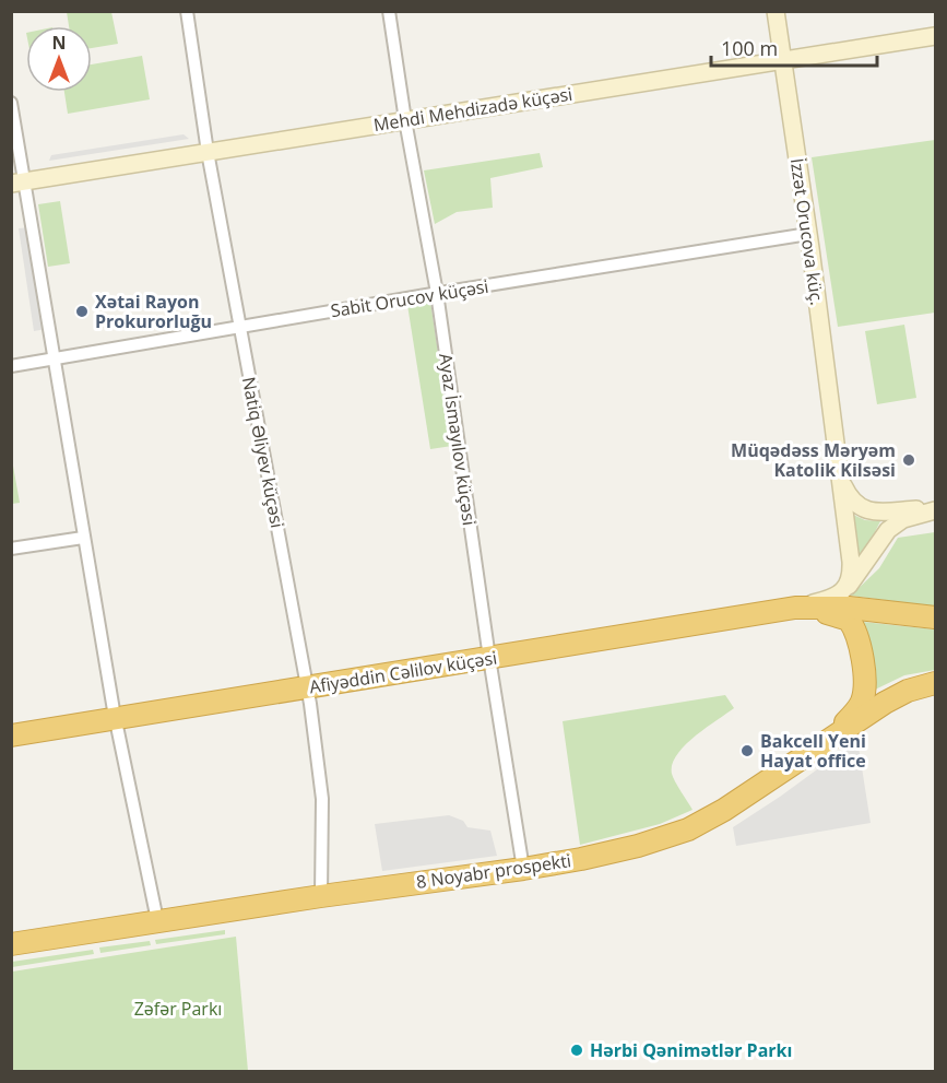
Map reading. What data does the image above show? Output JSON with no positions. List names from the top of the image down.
{
  "streets": {
    "highway": ["Afiyəddin Cəlilov küçəsi", "8 Noyabr prospekti"],
    "street": [
      "Mehdi Mehdizadə küçəsi",
      "İzzət Orucova küç.",
      "Sabit Orucov küçəsi",
      "Ayaz İsmayılov küçəsi",
      "Natiq Əliyev küçəsi"
    ]
  },
  "crossings": [
    ["Mehdi Mehdizadə küçəsi", "İzzət Orucova küç."],
    ["Mehdi Mehdizadə küçəsi", "Ayaz İsmayılov küçəsi"],
    ["Mehdi Mehdizadə küçəsi", "Natiq Əliyev küçəsi"],
    ["İzzət Orucova küç.", "Sabit Orucov küçəsi"],
    ["Sabit Orucov küçəsi", "Ayaz İsmayılov küçəsi"],
    ["Sabit Orucov küçəsi", "Natiq Əliyev küçəsi"],
    ["Ayaz İsmayılov küçəsi", "Afiyəddin Cəlilov küçəsi"],
    ["Ayaz İsmayılov küçəsi", "8 Noyabr prospekti"],
    ["Natiq Əliyev küçəsi", "Afiyəddin Cəlilov küçəsi"],
    ["Natiq Əliyev küçəsi", "8 Noyabr prospekti"]
  ],
  "parks": ["Zəfər Parkı"],
  "places": [
    "Xətai Rayon Prokurorluğu",
    "Müqədəss Məryəm Katolik Kilsəsi",
    "Bakcell Yeni Hayat office",
    "Hərbi Qənimətlər Parkı"
  ],
  "scale_bar": "100 m",
  "north": "top"
}
